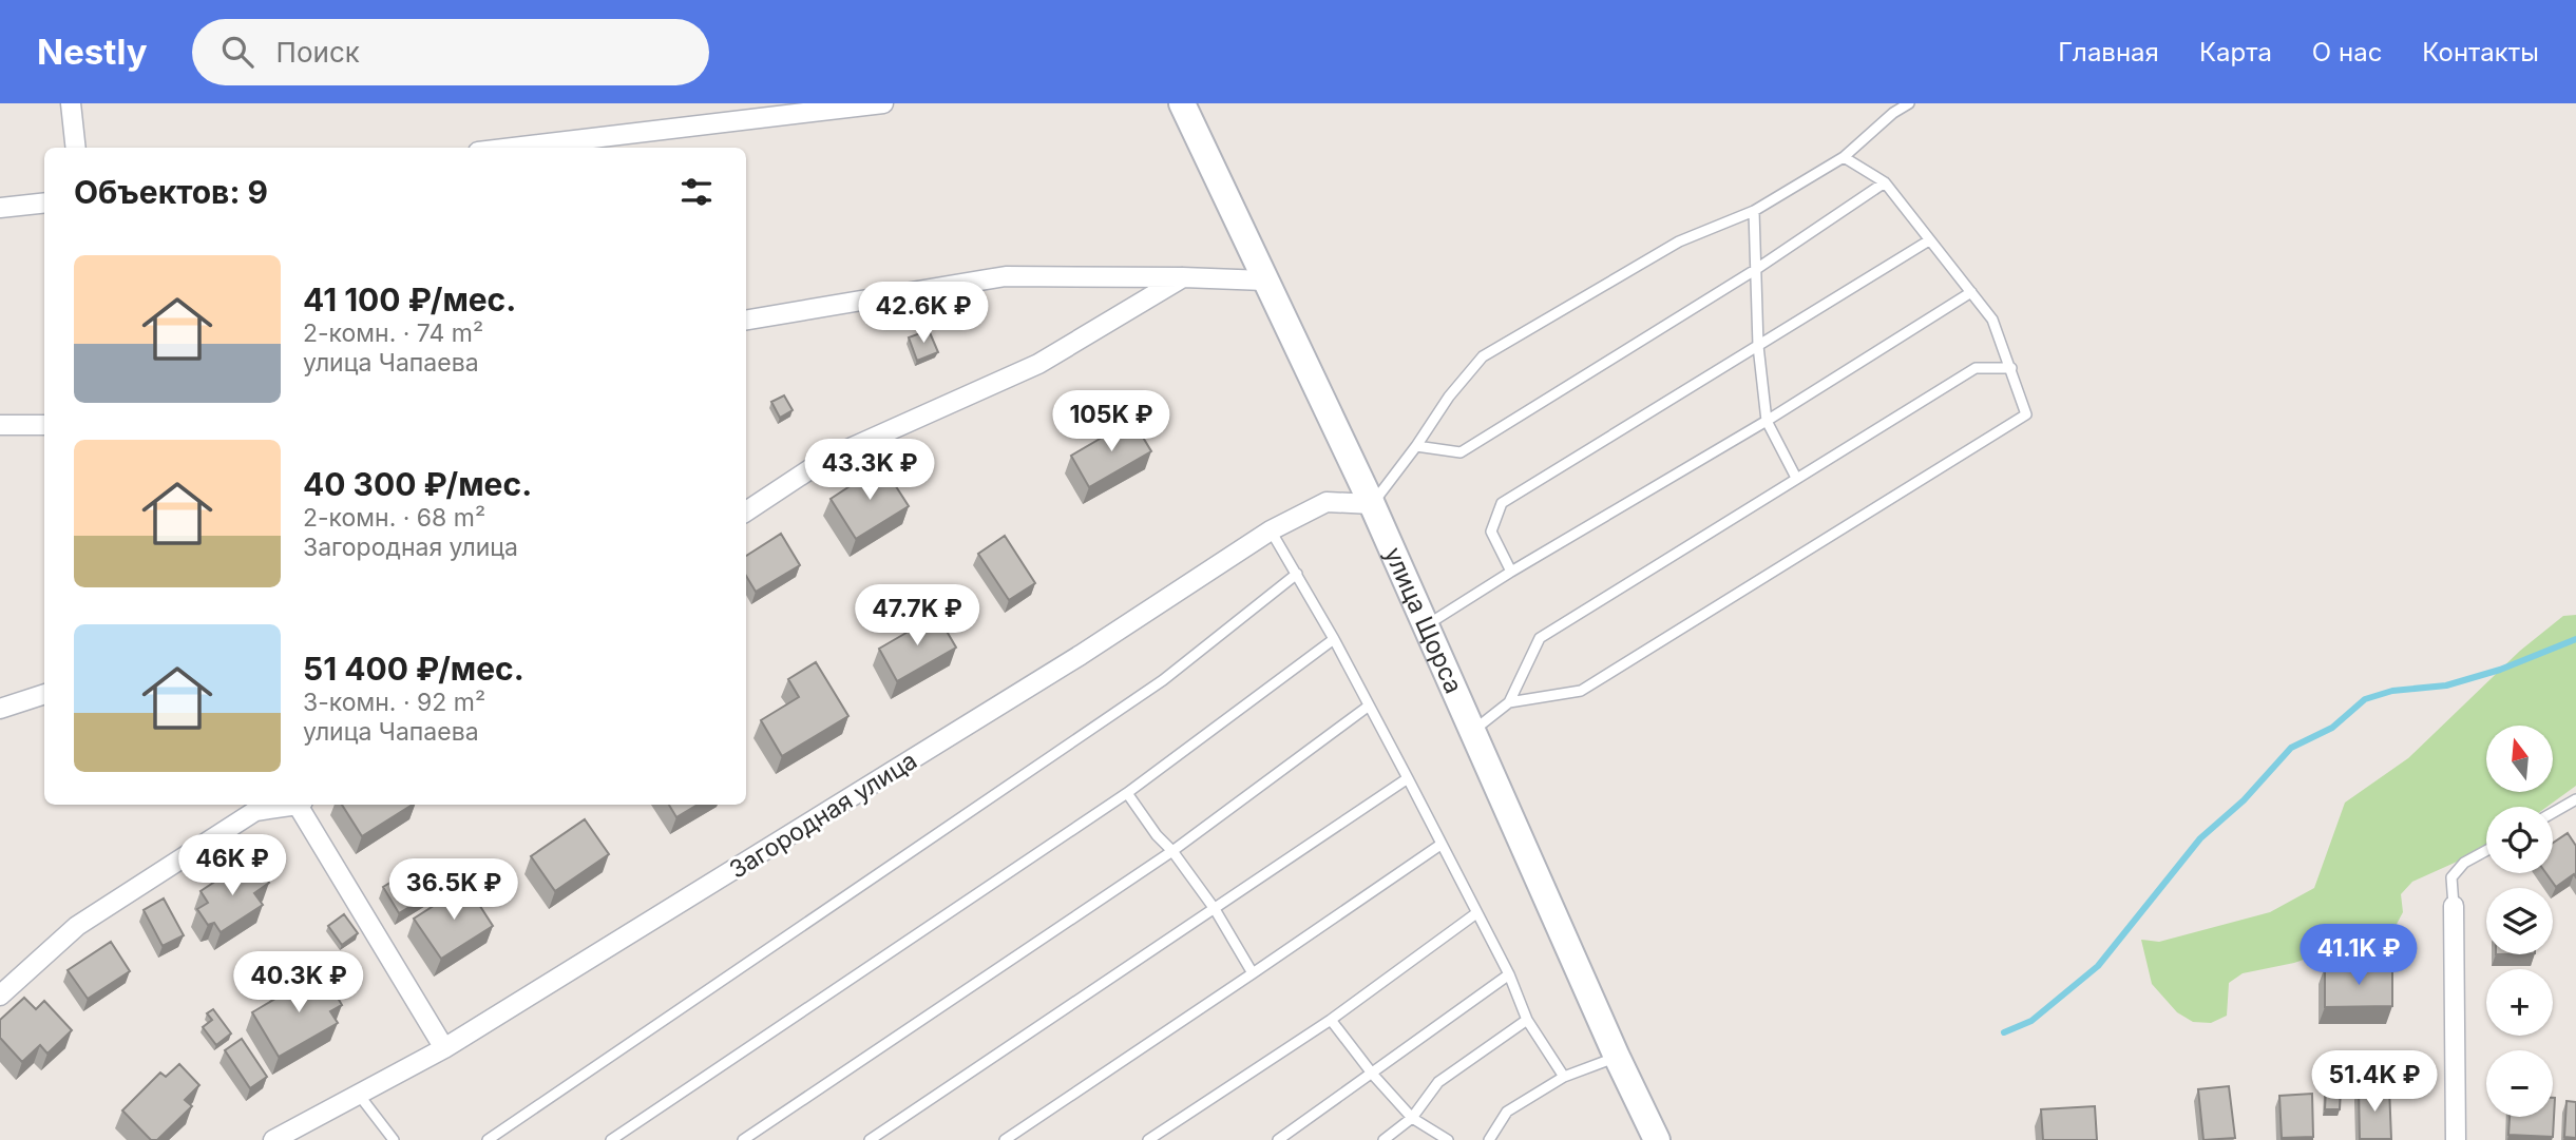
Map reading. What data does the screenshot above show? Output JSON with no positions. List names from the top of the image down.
{
  "streets": {
    "street": ["улица Щорса", "Загородная улица"]
  },
  "crossings": [
    ["улица Щорса", "Загородная улица"]
  ],
  "north": "top",
  "page": {
    "header": "Nestly",
    "search": "Поиск",
    "nav": [
      "Главная",
      "Карта",
      "О нас",
      "Контакты"
    ],
    "heading": "Объектов: 9",
    "list": [
      {
        "name": "41 100 ₽/мес.",
        "note": "2-комн. · 74 m² · улица Чапаева"
      },
      {
        "name": "40 300 ₽/мес.",
        "note": "2-комн. · 68 m² · Загородная улица"
      },
      {
        "name": "51 400 ₽/мес.",
        "note": "3-комн. · 92 m² · улица Чапаева"
      }
    ],
    "price": [
      "42.6K ₽",
      "105K ₽",
      "43.3K ₽",
      "47.7K ₽",
      "46K ₽",
      "36.5K ₽",
      "41.1K ₽",
      "40.3K ₽",
      "51.4K ₽"
    ],
    "map_buttons": ["+", "−"]
  }
}
